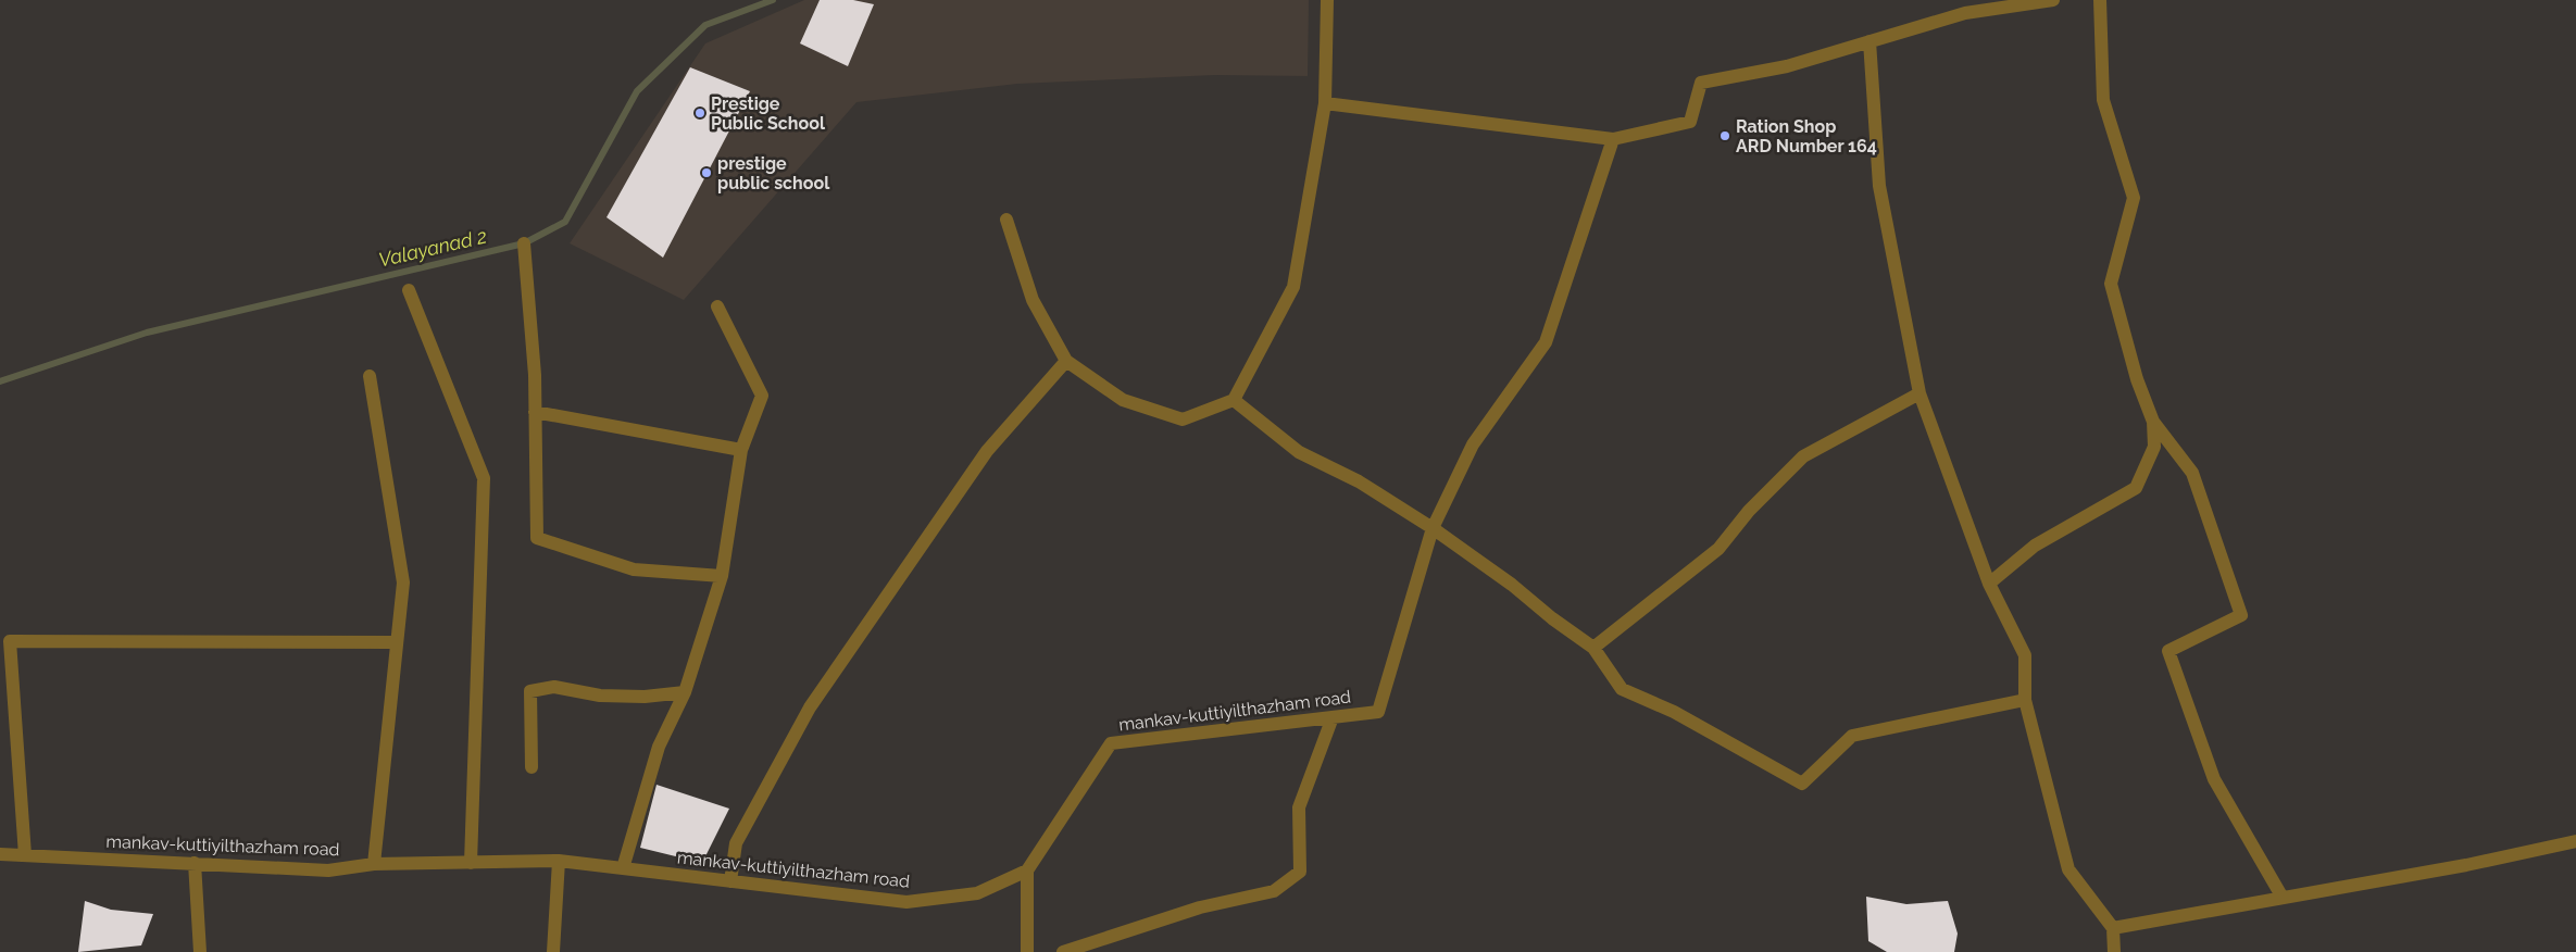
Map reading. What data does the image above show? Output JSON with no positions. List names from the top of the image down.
{
  "streets": {
    "street": ["mankav-kuttiyilthazham road"]
  },
  "water": ["Valayanad 2"],
  "places": ["Prestige Public School", "Ration Shop ARD Number 164", "prestige public school"]
}
